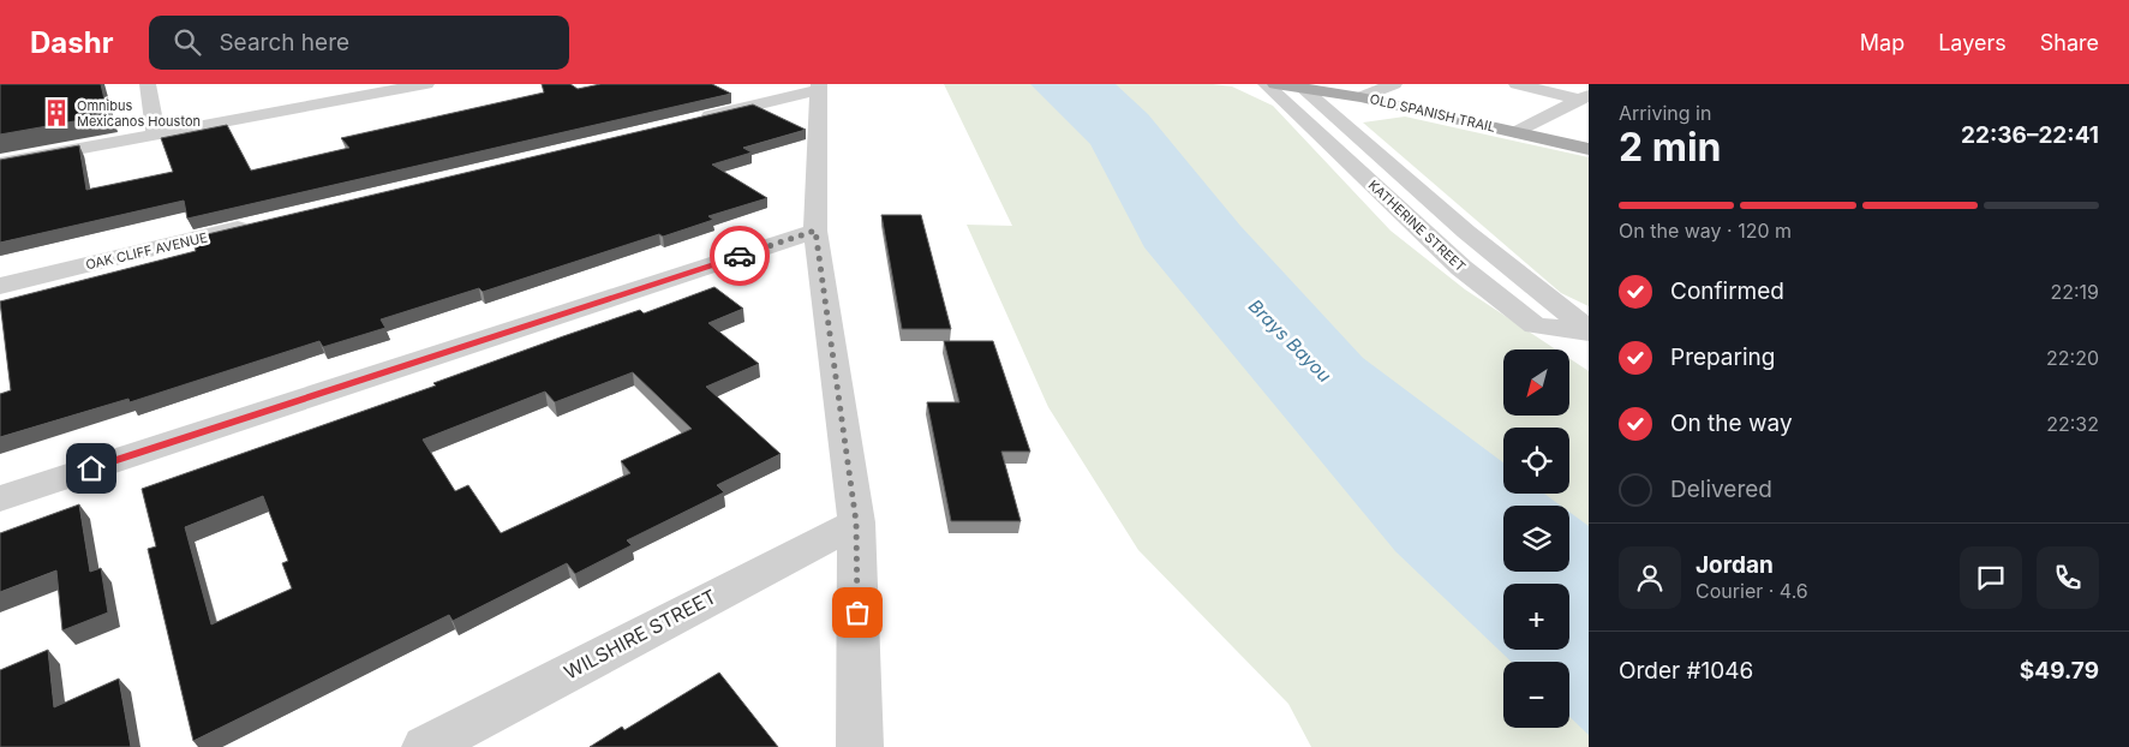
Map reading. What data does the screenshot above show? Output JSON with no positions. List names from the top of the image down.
{
  "streets": {
    "main road": ["OLD SPANISH TRAIL"],
    "street": ["KATHERINE STREET", "OAK CLIFF AVENUE", "WILSHIRE STREET"]
  },
  "crossings": [
    ["OLD SPANISH TRAIL", "KATHERINE STREET"]
  ],
  "water": ["Brays Bayou"],
  "places": {
    "building": ["Omnibus Mexicanos Houston"]
  },
  "north": "bottom left",
  "page": {
    "header": "Dashr",
    "search": "Search here",
    "nav": ["Map", "Layers", "Share"],
    "heading": ["2 min", "Arriving in", "22:36–22:41"],
    "panel": [
      "Jordan",
      "Courier · 4.6",
      "Order #1046",
      "$49.79"
    ],
    "bar": "On the way · 120 m",
    "list": [
      ["Confirmed", "22:19"],
      ["Preparing", "22:20"],
      ["On the way", "22:32"],
      "Delivered"
    ],
    "map_buttons": ["+", "−"]
  }
}
